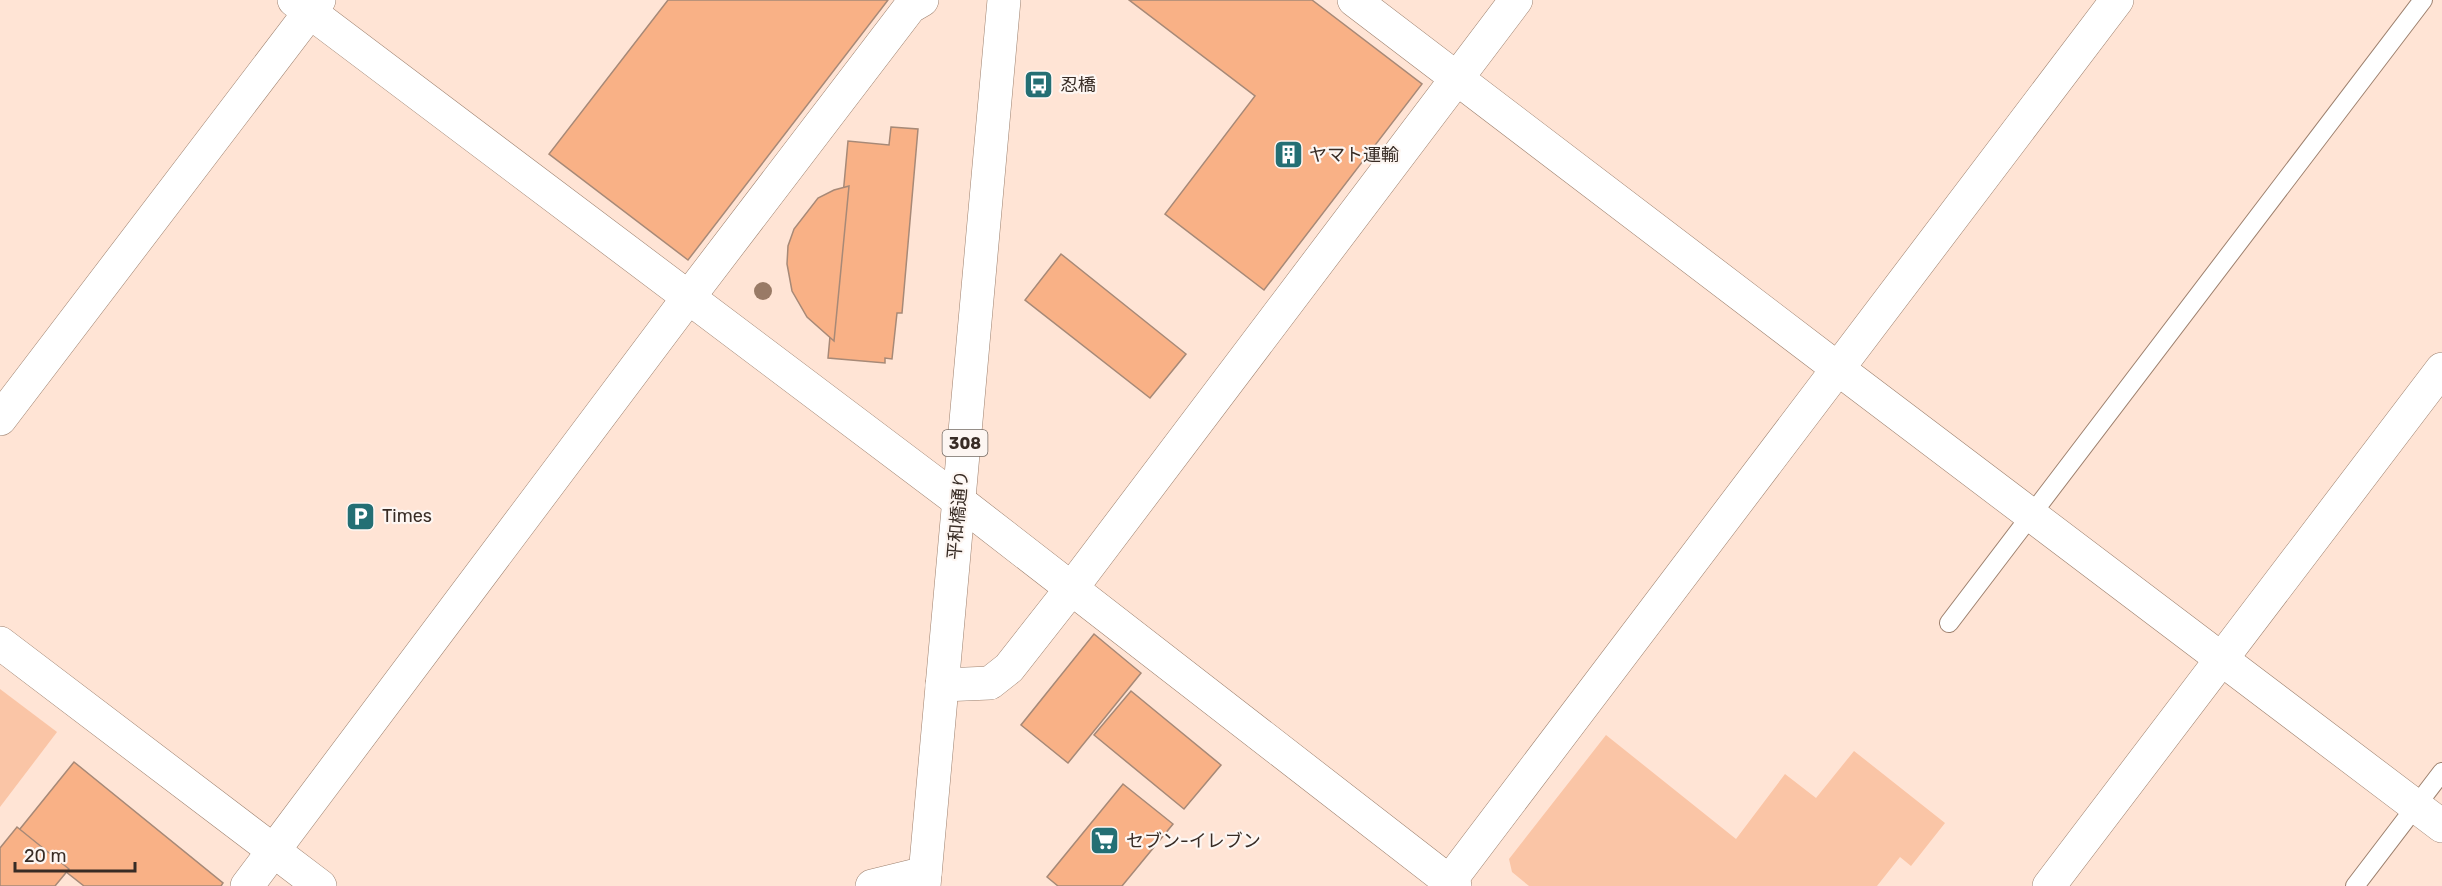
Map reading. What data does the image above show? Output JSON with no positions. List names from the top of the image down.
{
  "streets": {
    "street": ["308", "平和橋通り"]
  },
  "places": {
    "bus stop": ["忍橋"],
    "building": ["ヤマト運輸"],
    "parking": ["Times"],
    "supermarket": ["セブン-イレブン"]
  },
  "scale_bar": "20 m"
}
